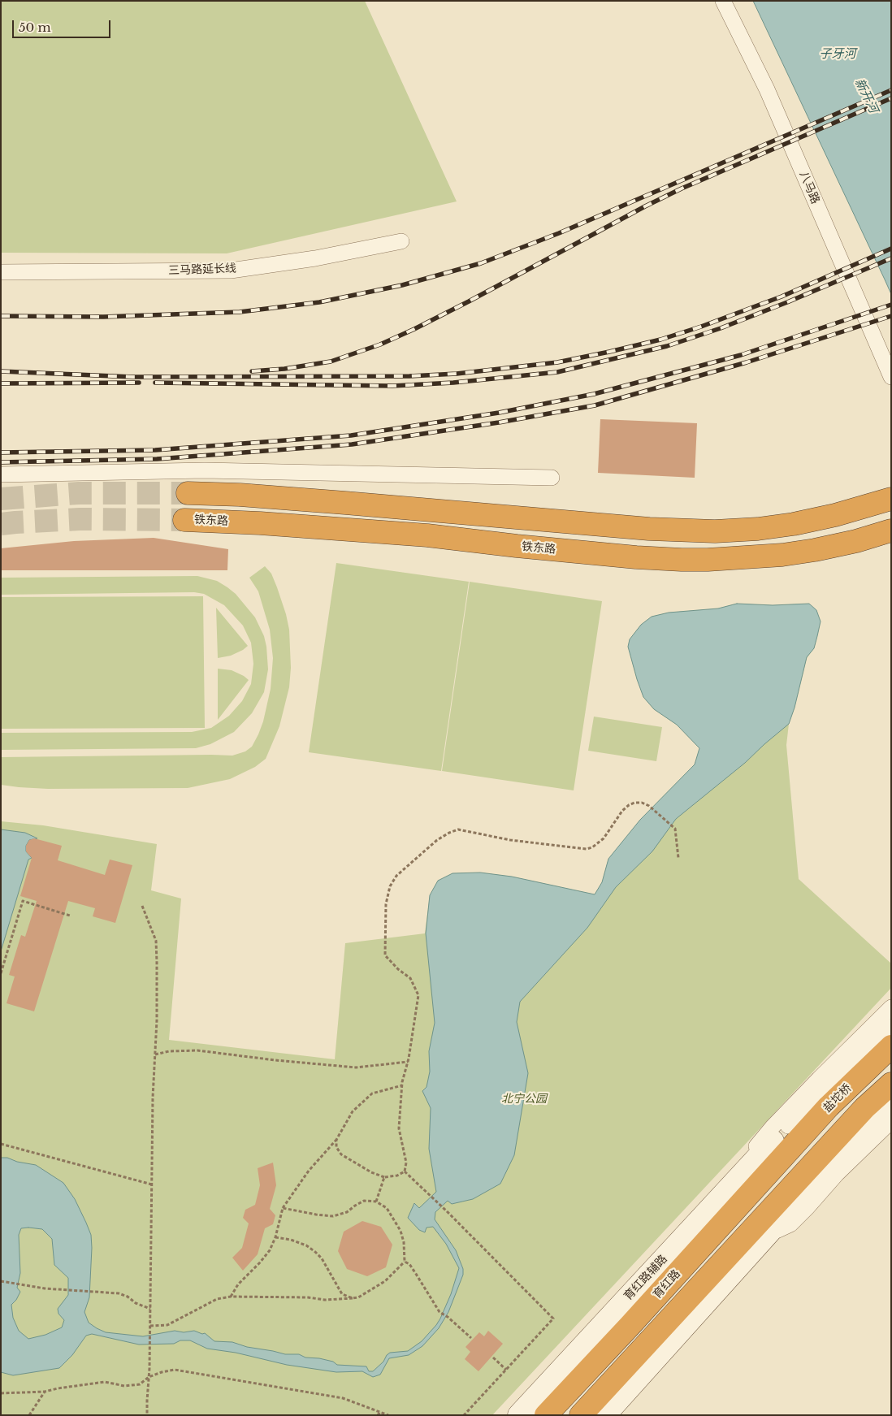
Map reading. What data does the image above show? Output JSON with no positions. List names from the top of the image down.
{
  "streets": {
    "highway": ["铁东路", "盐坨桥", "育红路"],
    "main road": ["育红路辅路"],
    "street": ["八马路", "三马路延长线"]
  },
  "crossings": [
    ["盐坨桥", "育红路辅路"],
    ["盐坨桥", "育红路"],
    ["育红路辅路", "育红路"]
  ],
  "water": ["子牙河", "新开河"],
  "parks": ["北宁公园"],
  "scale_bar": "50 m"
}
